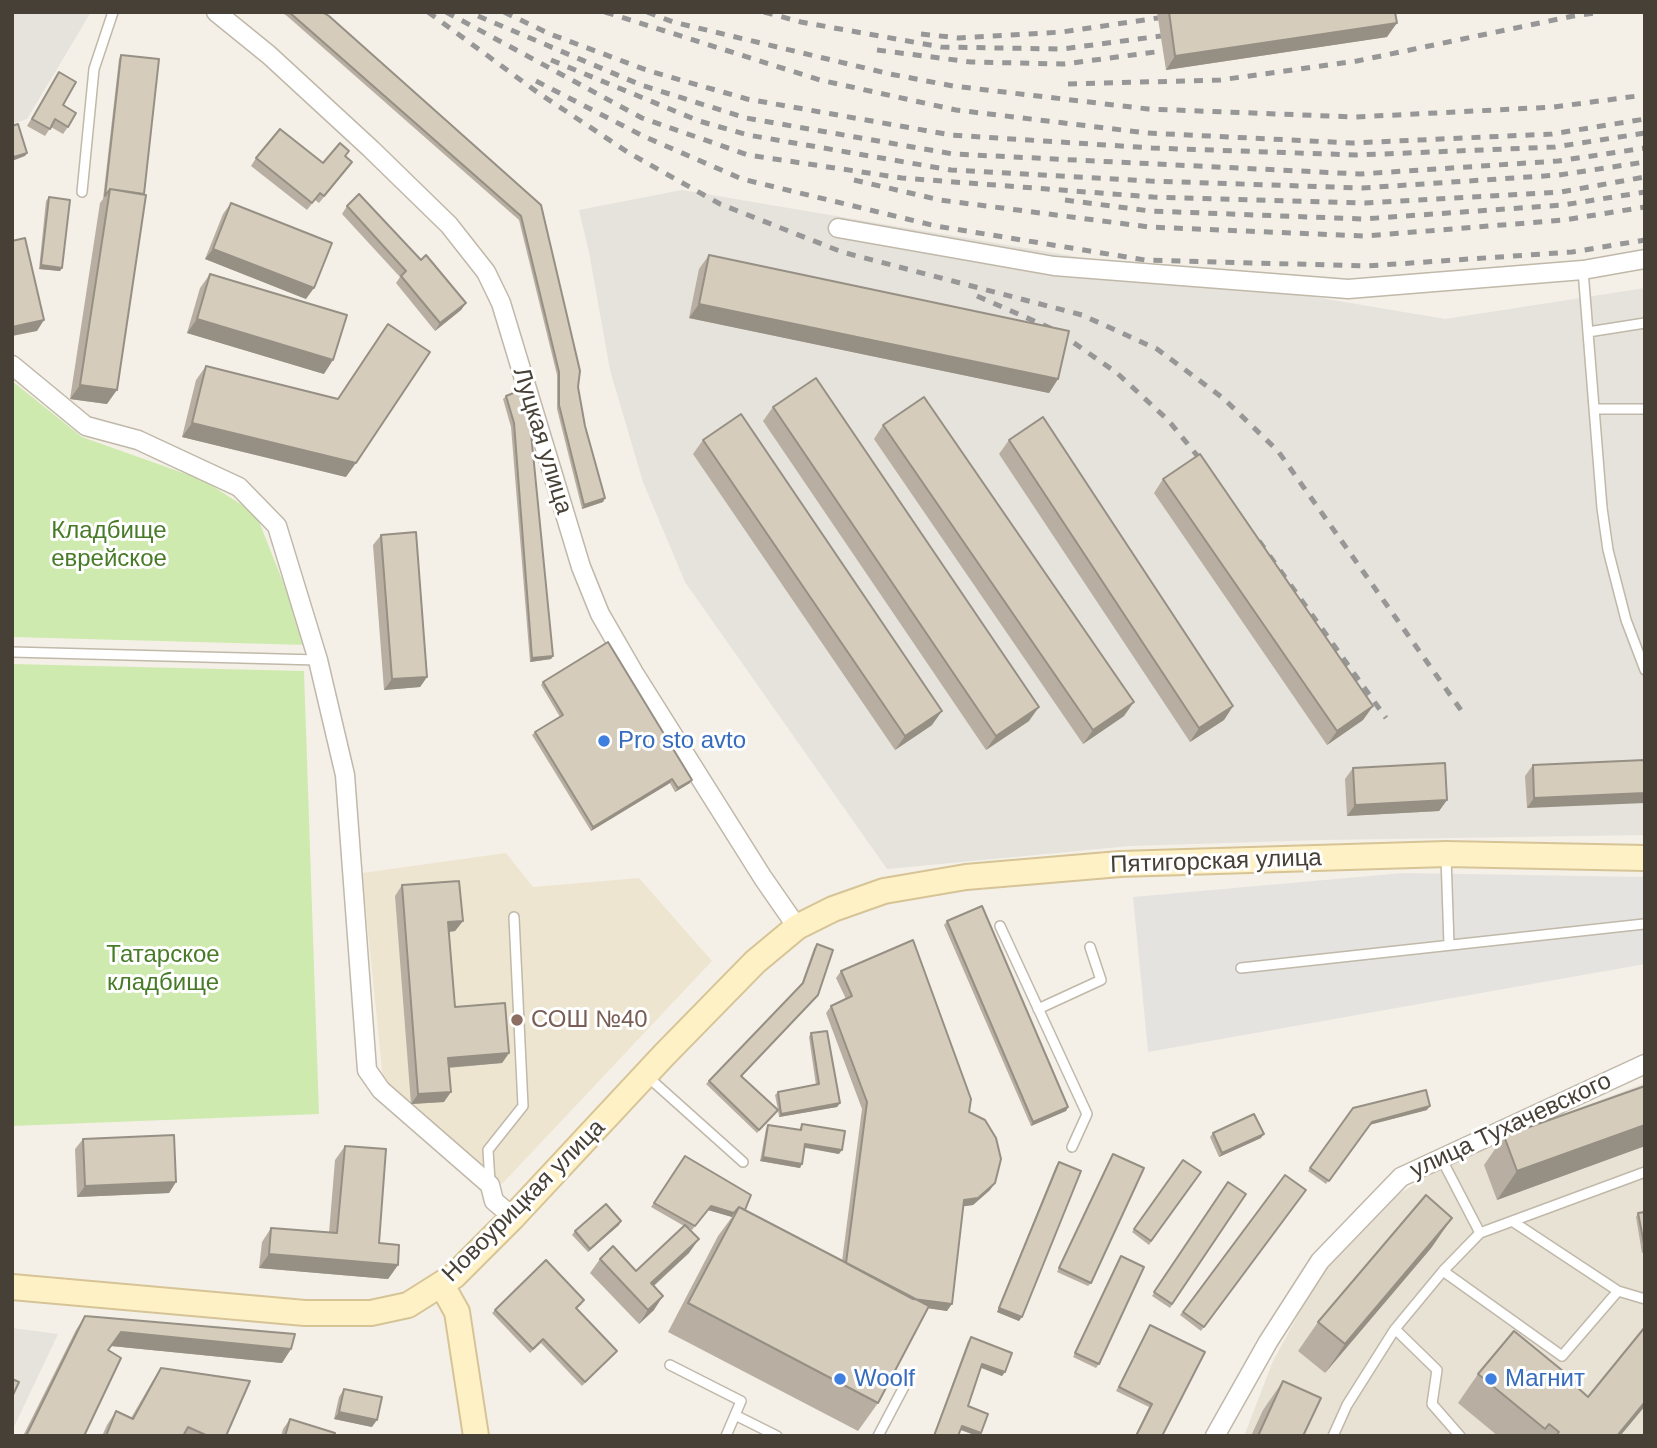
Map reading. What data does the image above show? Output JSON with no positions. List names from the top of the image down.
{
  "streets": {
    "main road": ["Пятигорская улица", "Новоурицкая улица"],
    "street": ["Луцкая улица", "улица Тухачевского"]
  },
  "crossings": [
    ["Луцкая улица", "Пятигорская улица"],
    ["Луцкая улица", "Новоурицкая улица"],
    ["Пятигорская улица", "Новоурицкая улица"]
  ],
  "parks": ["Кладбище еврейское", "Татарское кладбище"],
  "places": [
    "Pro sto avto",
    "СОШ №40",
    "Woolf",
    "Магнит"
  ]
}
